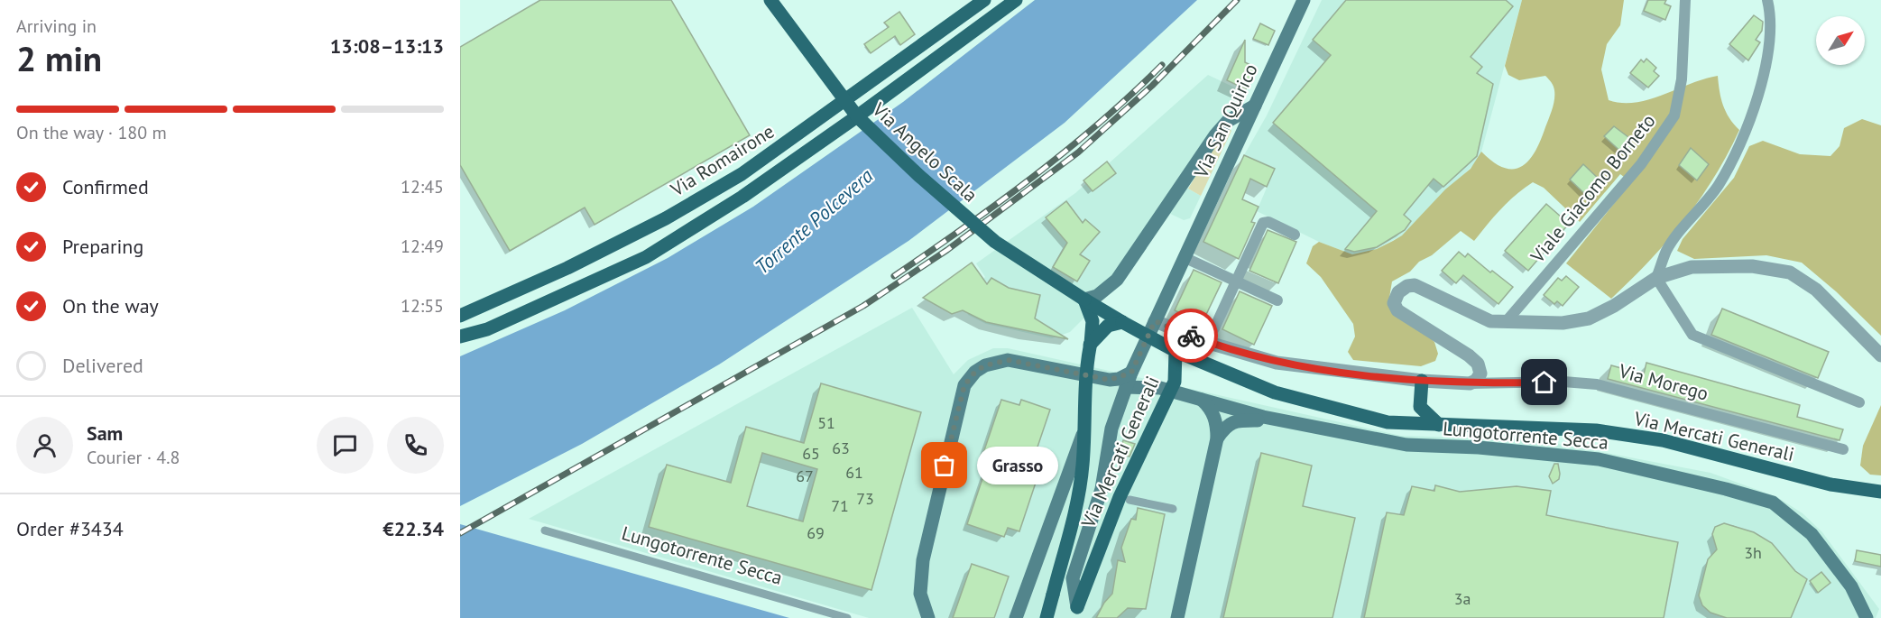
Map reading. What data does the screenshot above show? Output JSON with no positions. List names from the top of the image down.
{
  "streets": {
    "main road": [
      "Via San Quirico",
      "Via Angelo Scala",
      "Via Romairone",
      "Lungotorrente Secca",
      "Via Mercati Generali"
    ],
    "street": ["Viale Giacomo Borneto", "Via Morego"]
  },
  "crossings": [
    ["Via San Quirico", "Via Morego"],
    ["Via San Quirico", "Lungotorrente Secca"],
    ["Via San Quirico", "Via Mercati Generali"],
    ["Via Angelo Scala", "Via Mercati Generali"]
  ],
  "water": ["Torrente Polcevera"],
  "places": ["Grasso"],
  "house_numbers": [
    "51",
    "63",
    "65",
    "61",
    "67",
    "73",
    "71",
    "69",
    "3h",
    "3a"
  ],
  "north": "top right",
  "page": {
    "heading": ["2 min", "Arriving in", "13:08–13:13"],
    "panel": [
      "Sam",
      "Courier · 4.8",
      "Order #3434",
      "€22.34"
    ],
    "bar": "On the way · 180 m",
    "list": [
      ["Confirmed", "12:45"],
      ["Preparing", "12:49"],
      ["On the way", "12:55"],
      "Delivered"
    ],
    "bubble": "Grasso"
  }
}
